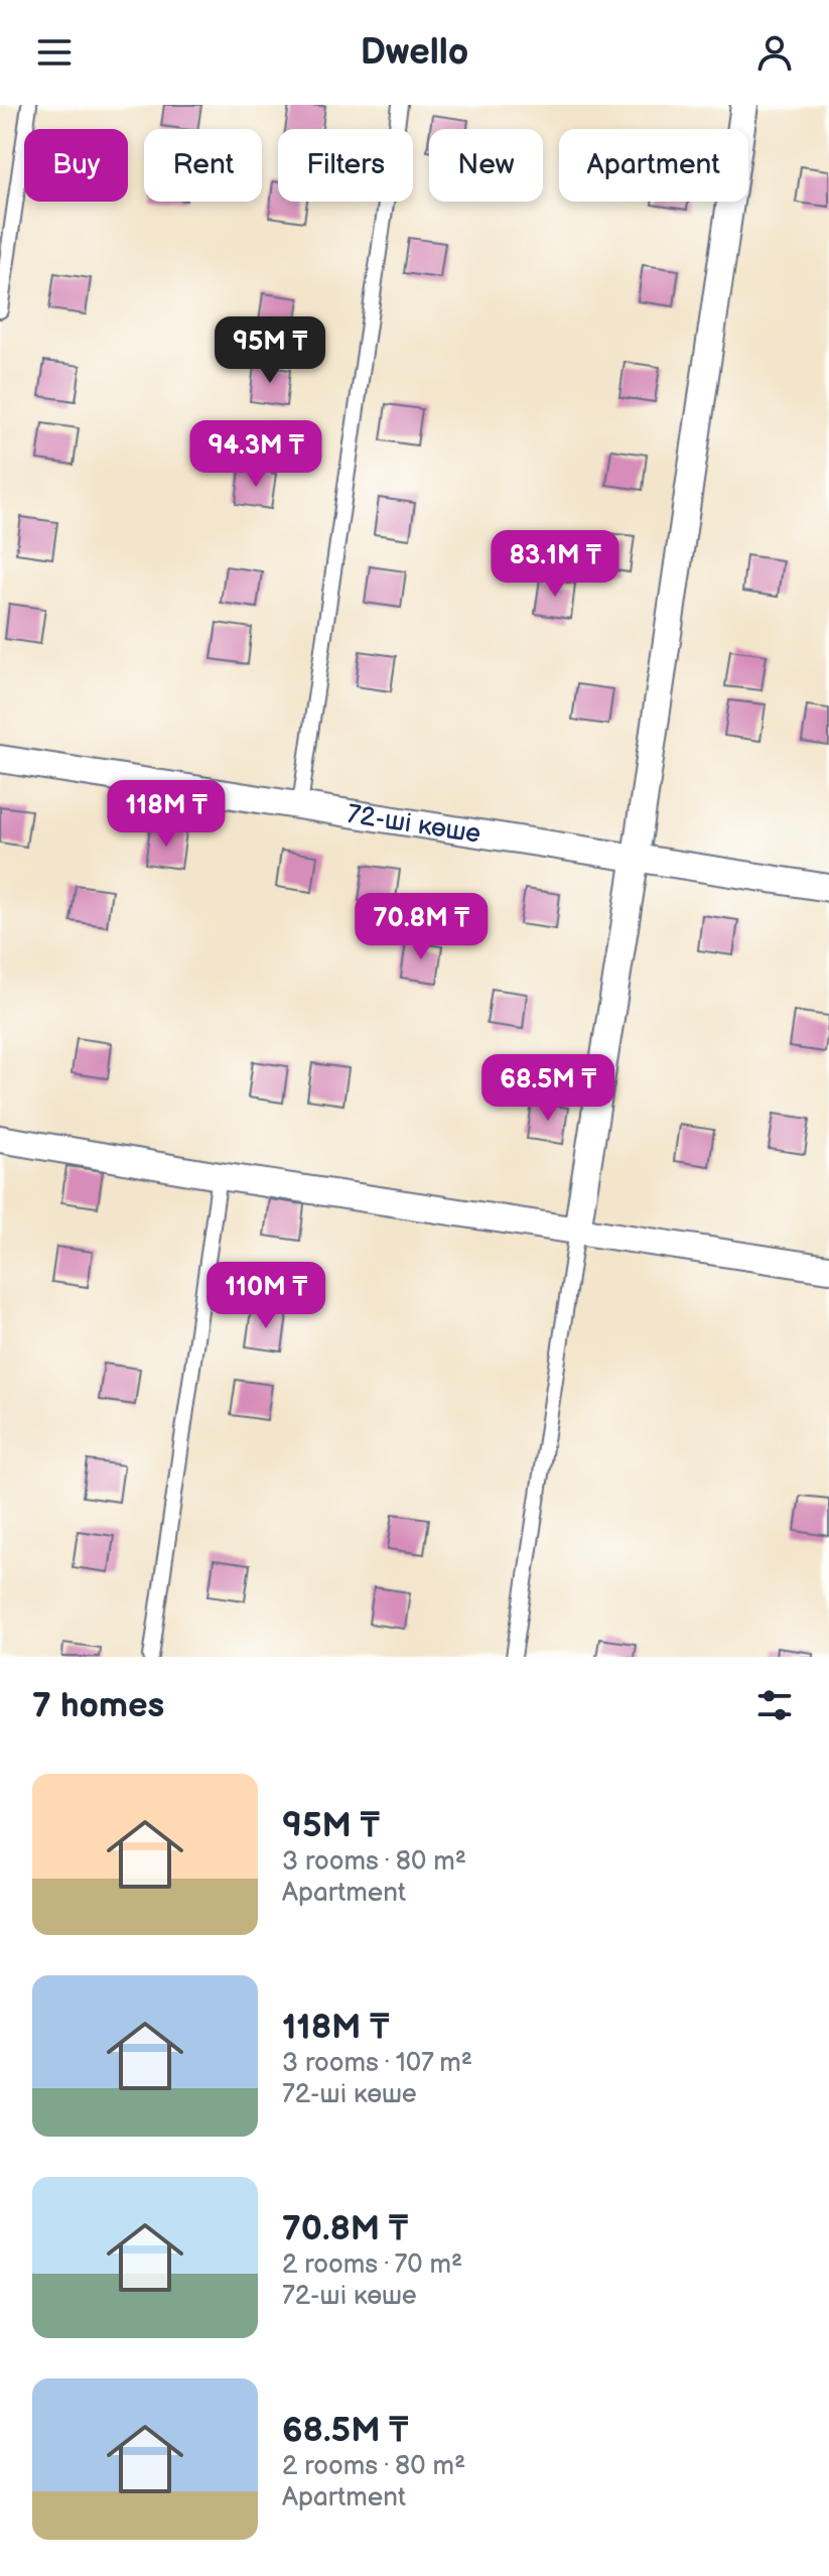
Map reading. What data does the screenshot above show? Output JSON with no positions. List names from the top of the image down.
{
  "streets": {
    "street": ["72-ші көше"]
  },
  "page": {
    "header": "Dwello",
    "chip": [
      "Buy",
      "Rent",
      "Filters",
      "New",
      "Apartment"
    ],
    "price": [
      "95M ₸",
      "94.3M ₸",
      "83.1M ₸",
      "118M ₸",
      "70.8M ₸",
      "68.5M ₸",
      "110M ₸"
    ],
    "heading": "7 homes",
    "list": [
      {
        "name": "95M ₸",
        "note": "3 rooms · 80 m² · Apartment"
      },
      {
        "name": "118M ₸",
        "note": "3 rooms · 107 m² · 72-ші көше"
      },
      {
        "name": "70.8M ₸",
        "note": "2 rooms · 70 m² · 72-ші көше"
      },
      {
        "name": "68.5M ₸",
        "note": "2 rooms · 80 m² · Apartment"
      }
    ]
  }
}
